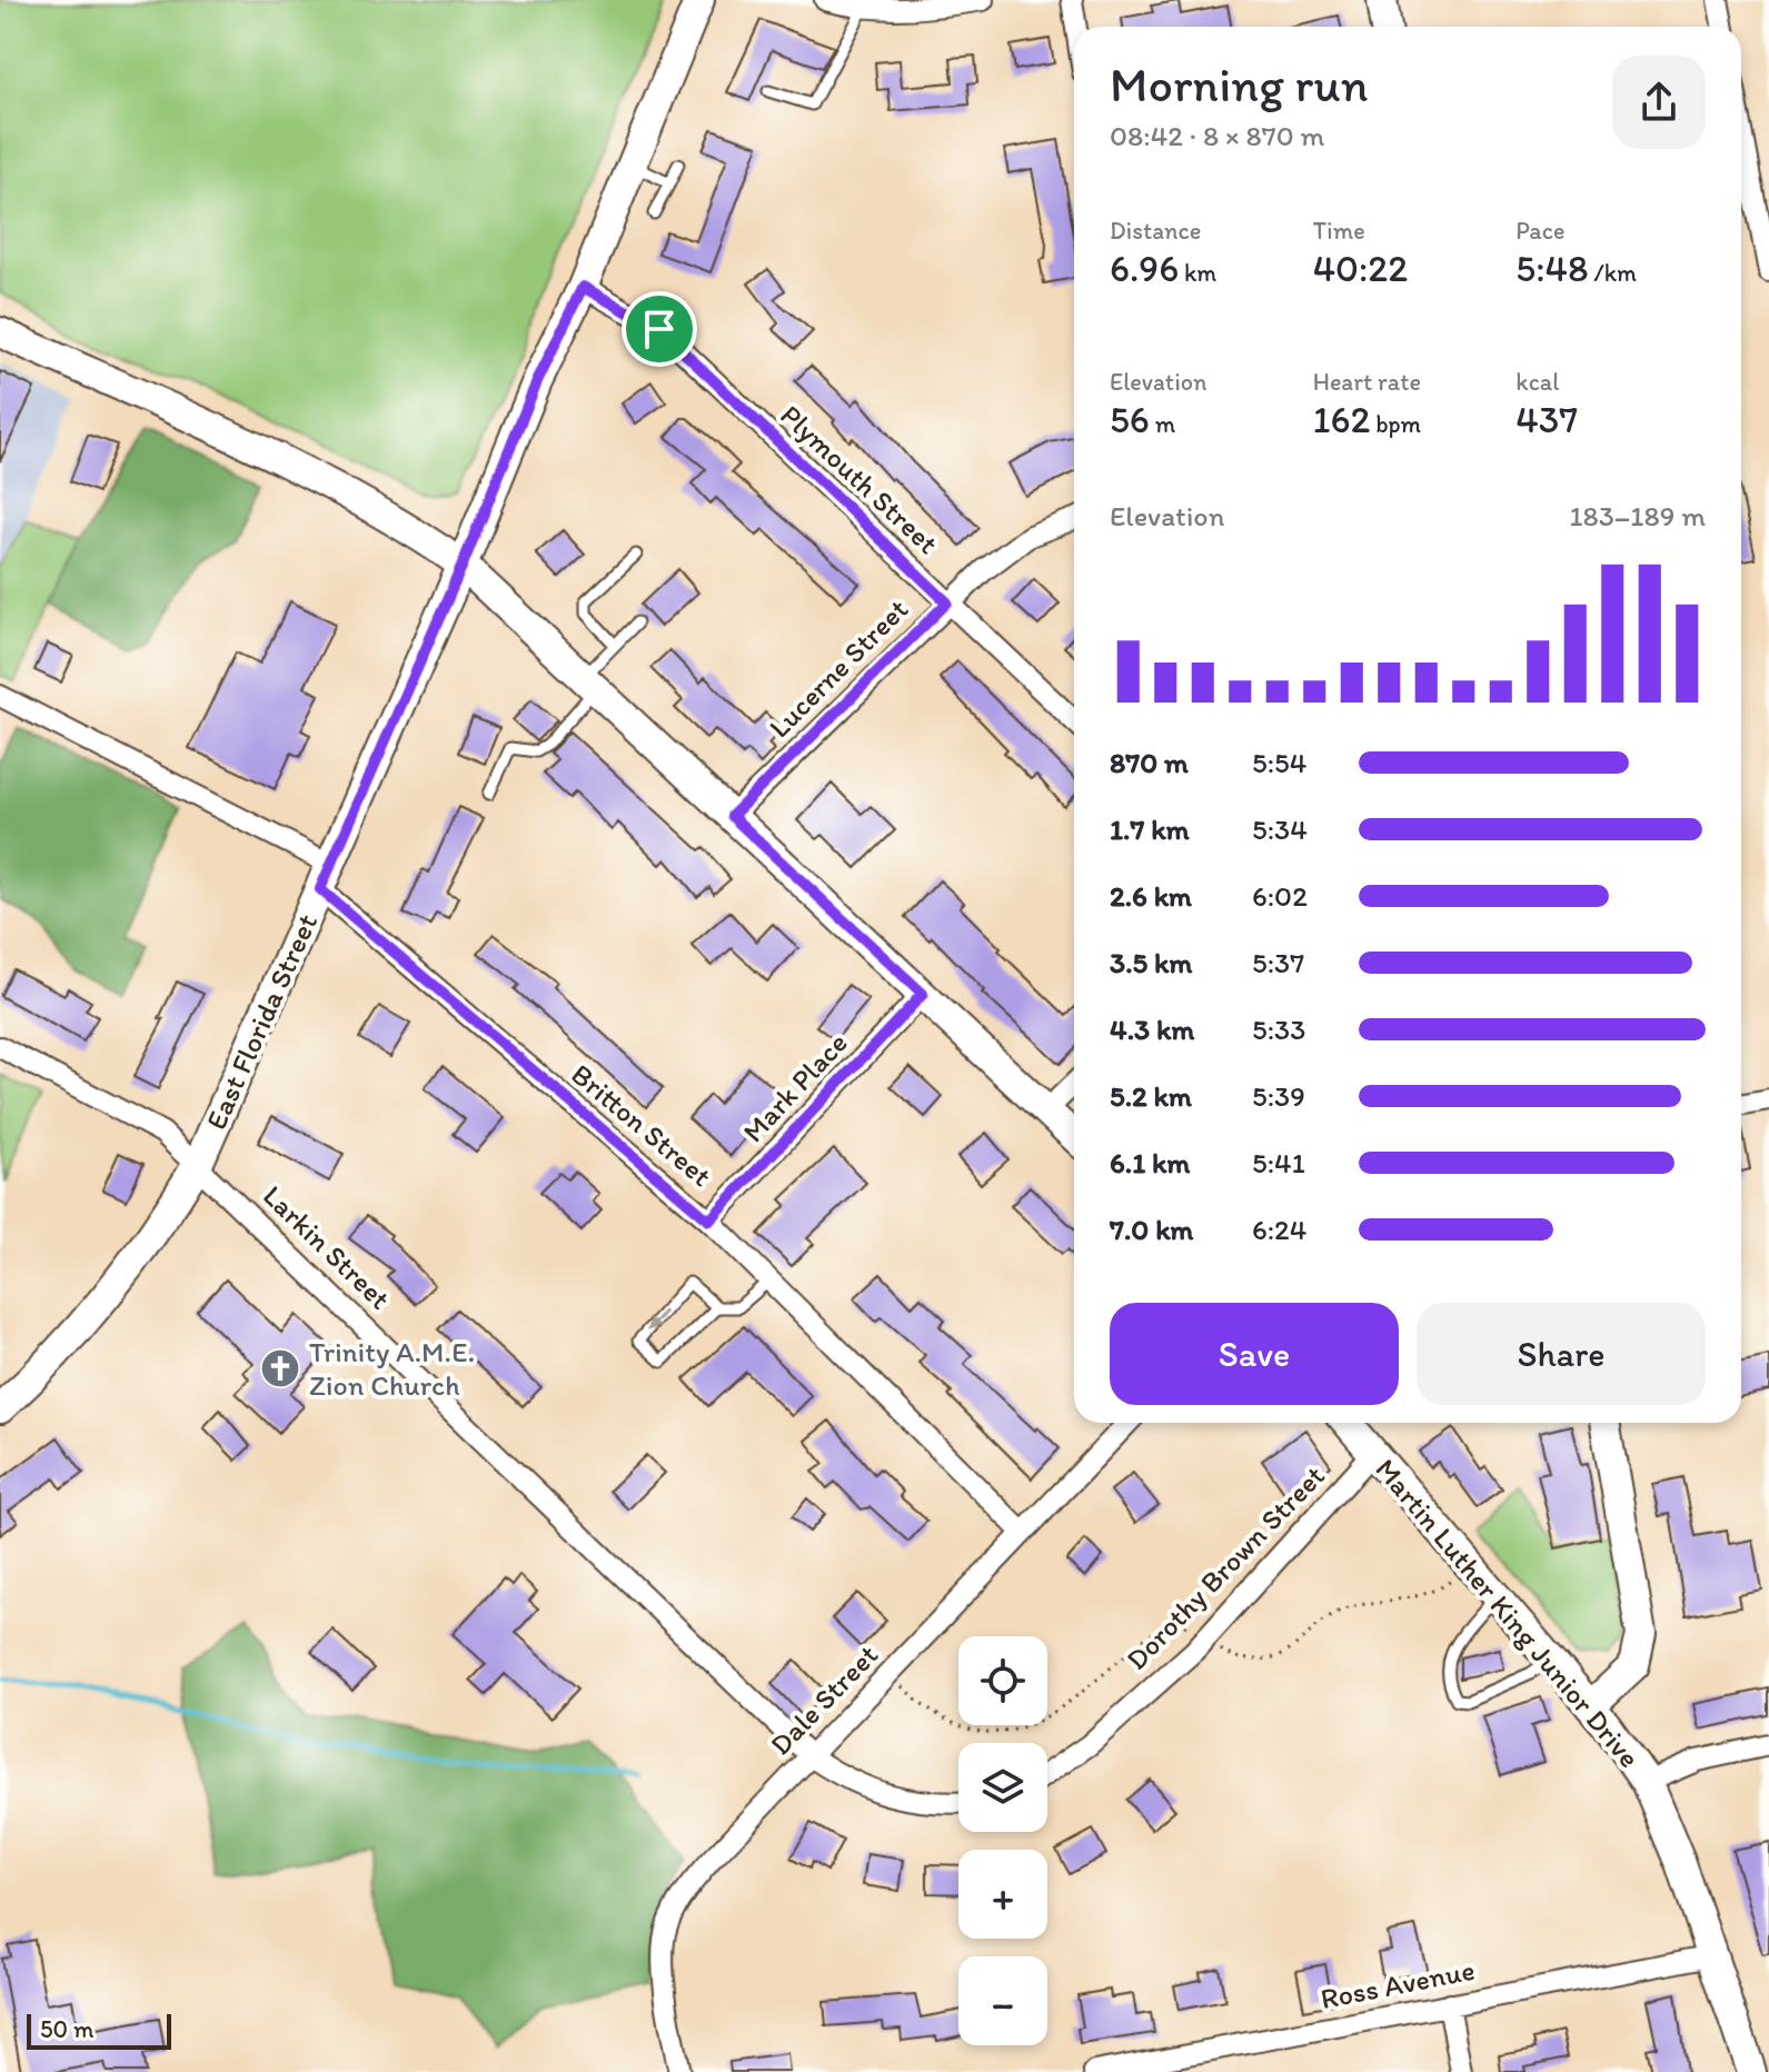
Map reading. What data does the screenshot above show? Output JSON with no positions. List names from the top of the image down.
{
  "streets": {
    "main road": ["East Florida Street", "Martin Luther King Junior Drive"],
    "street": [
      "Plymouth Street",
      "Lucerne Street",
      "Mark Place",
      "Britton Street",
      "Larkin Street",
      "Dorothy Brown Street",
      "Dale Street",
      "Ross Avenue"
    ]
  },
  "crossings": [
    ["Plymouth Street", "Lucerne Street"],
    ["Plymouth Street", "East Florida Street"],
    ["East Florida Street", "Britton Street"],
    ["East Florida Street", "Larkin Street"],
    ["Mark Place", "Britton Street"],
    ["Britton Street", "Dale Street"],
    ["Larkin Street", "Dale Street"],
    ["Dorothy Brown Street", "Martin Luther King Junior Drive"],
    ["Martin Luther King Junior Drive", "Ross Avenue"]
  ],
  "places": {
    "church": ["Trinity A.M.E. Zion Church"]
  },
  "scale_bar": "50 m",
  "page": {
    "heading": ["Morning run", "08:42 · 8 × 870 m"],
    "stats": [
      ["Distance", "6.96 km"],
      ["Time", "40:22"],
      ["Pace", "5:48 /km"],
      ["Elevation", "56 m"],
      ["Heart rate", "162 bpm"],
      ["kcal", "437"]
    ],
    "chart": ["Elevation", "183–189 m"],
    "list": [
      {
        "name": "870 m",
        "note": "5:54"
      },
      {
        "name": "1.7 km",
        "note": "5:34"
      },
      {
        "name": "2.6 km",
        "note": "6:02"
      },
      {
        "name": "3.5 km",
        "note": "5:37"
      },
      {
        "name": "4.3 km",
        "note": "5:33"
      },
      {
        "name": "5.2 km",
        "note": "5:39"
      },
      {
        "name": "6.1 km",
        "note": "5:41"
      },
      {
        "name": "7.0 km",
        "note": "6:24"
      }
    ],
    "buttons": ["Save", "Share"],
    "map_buttons": ["+", "−"],
    "scale": "50 m"
  }
}
